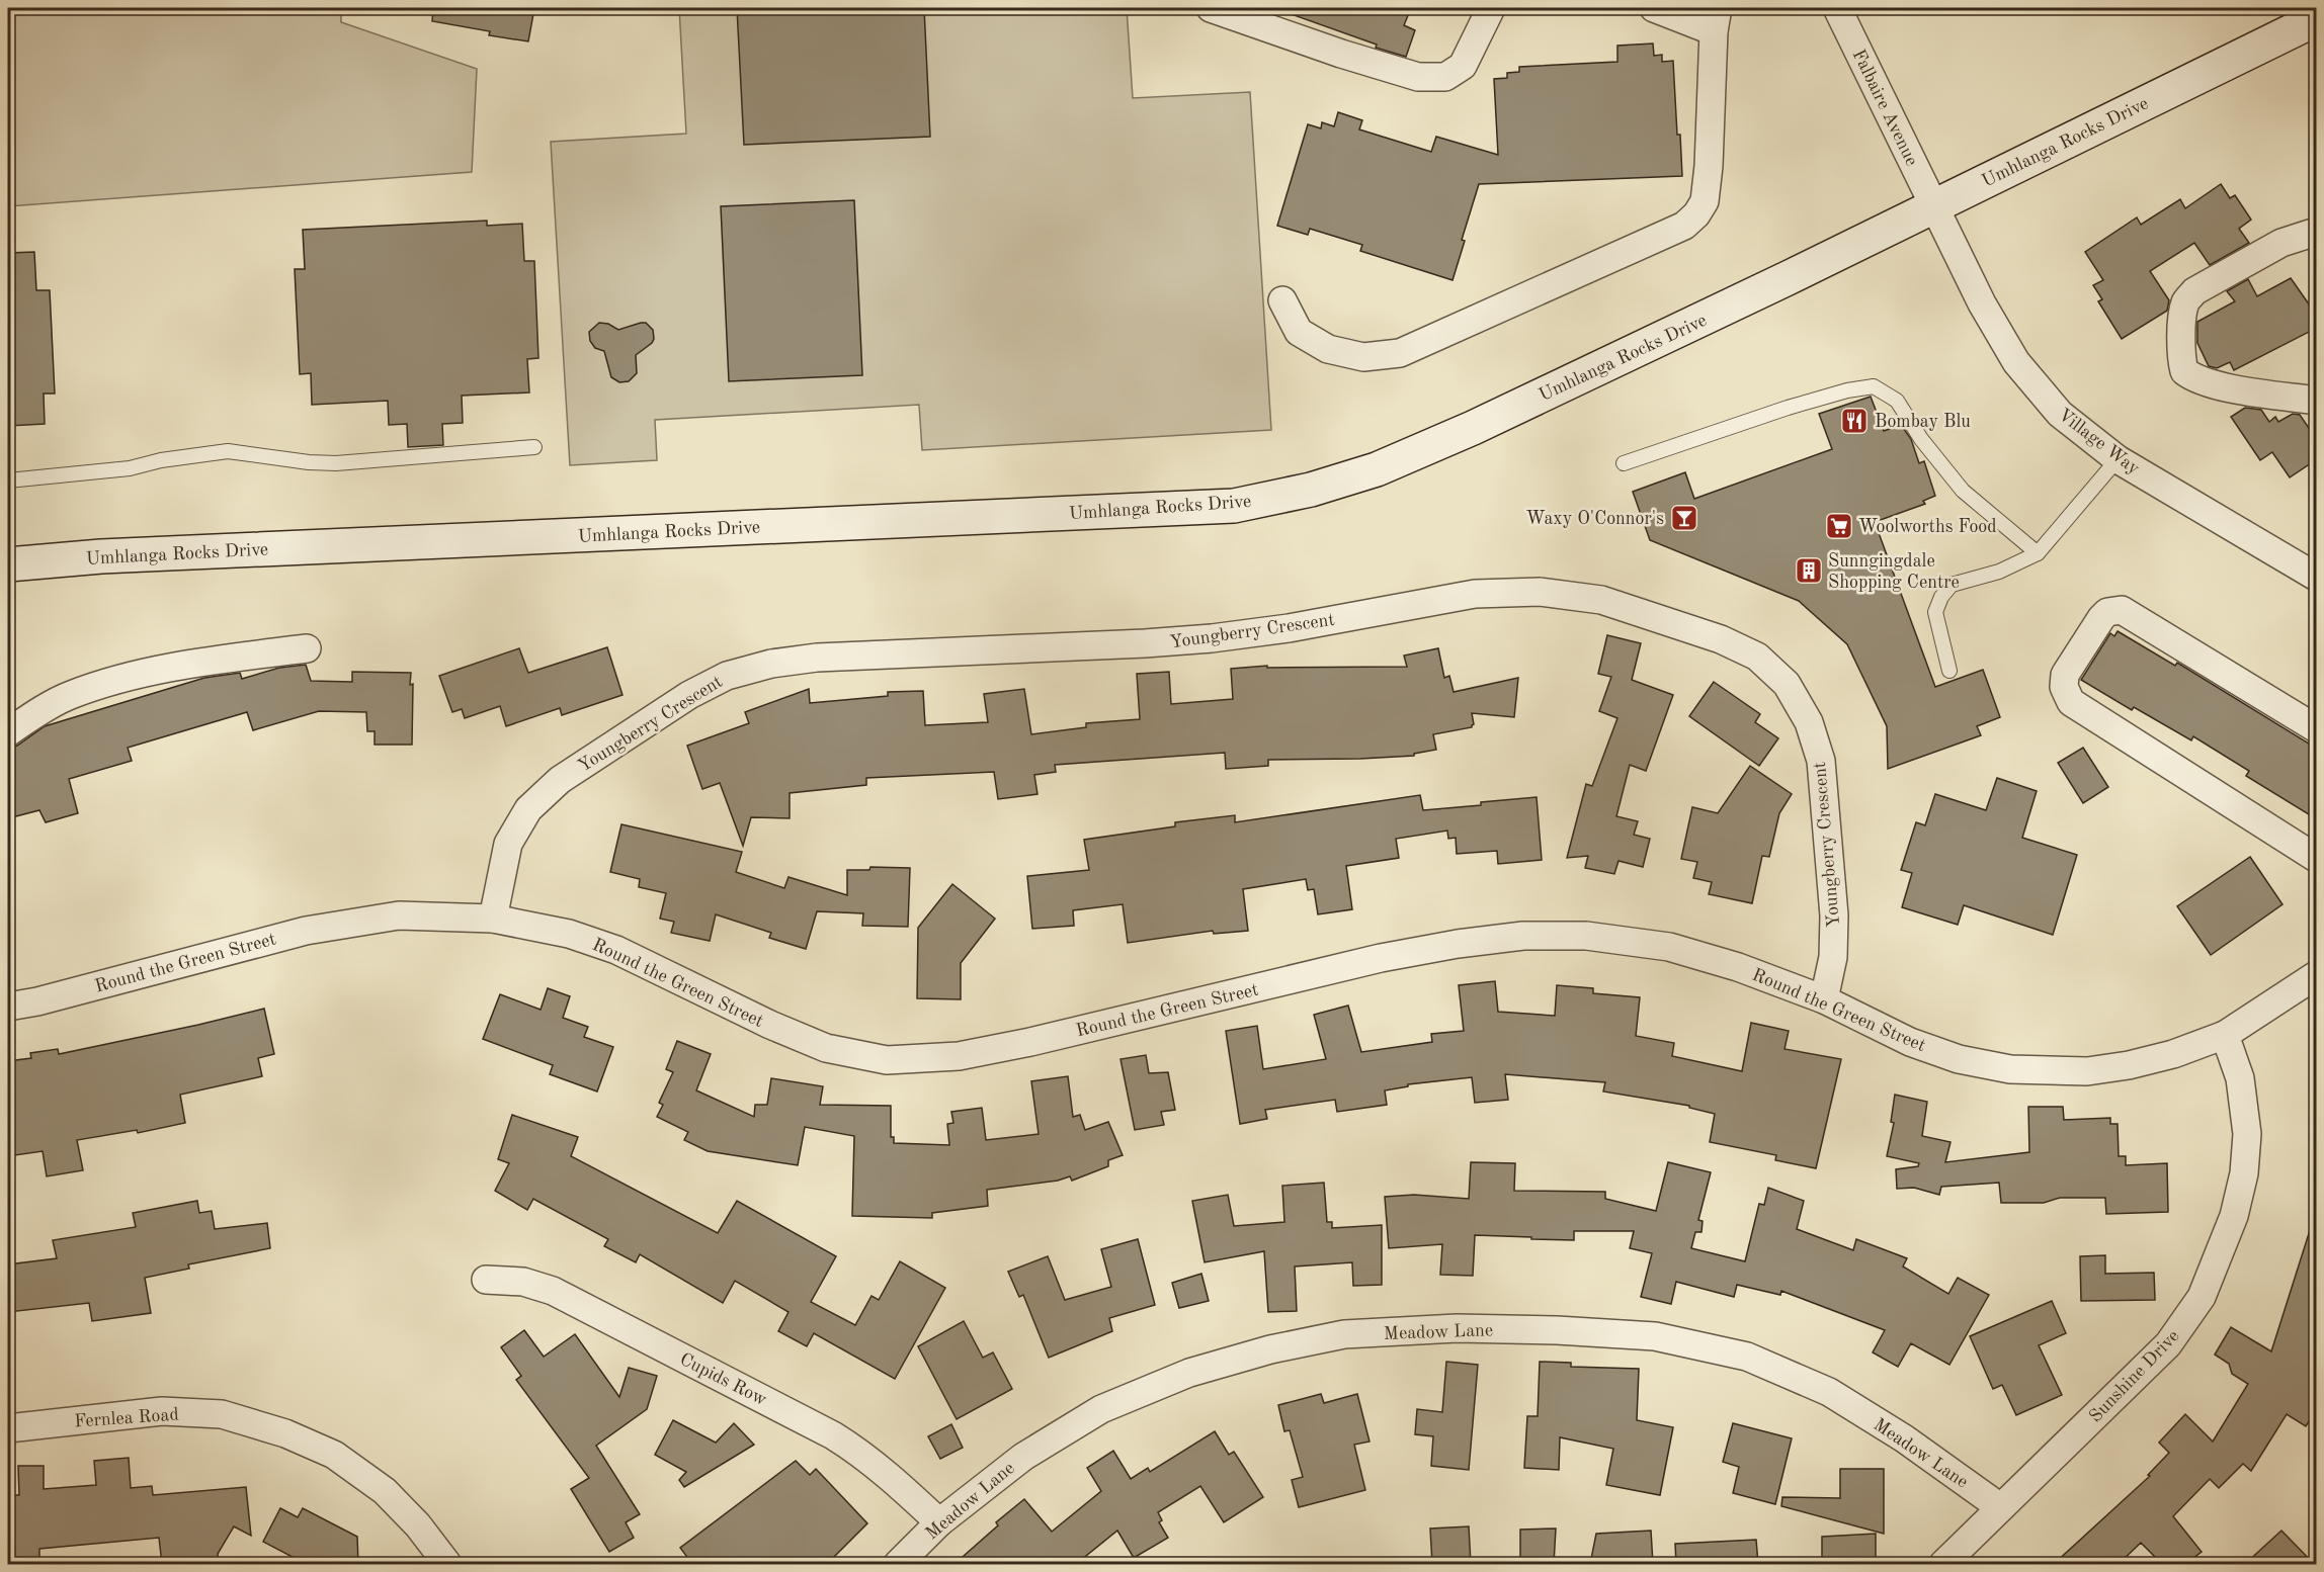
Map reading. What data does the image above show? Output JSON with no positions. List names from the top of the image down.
{
  "streets": {
    "main road": ["Umhlanga Rocks Drive"],
    "street": [
      "Falbaire Avenue",
      "Village Way",
      "Youngberry Crescent",
      "Round the Green Street",
      "Meadow Lane",
      "Sunshine Drive",
      "Cupids Row",
      "Fernlea Road"
    ]
  },
  "crossings": [
    ["Falbaire Avenue", "Umhlanga Rocks Drive"],
    ["Falbaire Avenue", "Village Way"],
    ["Umhlanga Rocks Drive", "Village Way"],
    ["Youngberry Crescent", "Round the Green Street"],
    ["Round the Green Street", "Sunshine Drive"],
    ["Meadow Lane", "Sunshine Drive"],
    ["Meadow Lane", "Cupids Row"]
  ],
  "places": {
    "restaurant": ["Bombay Blu"],
    "bar": ["Waxy O'Connor's"],
    "supermarket": ["Woolworths Food"],
    "building": ["Sunngingdale Shopping Centre"]
  }
}
